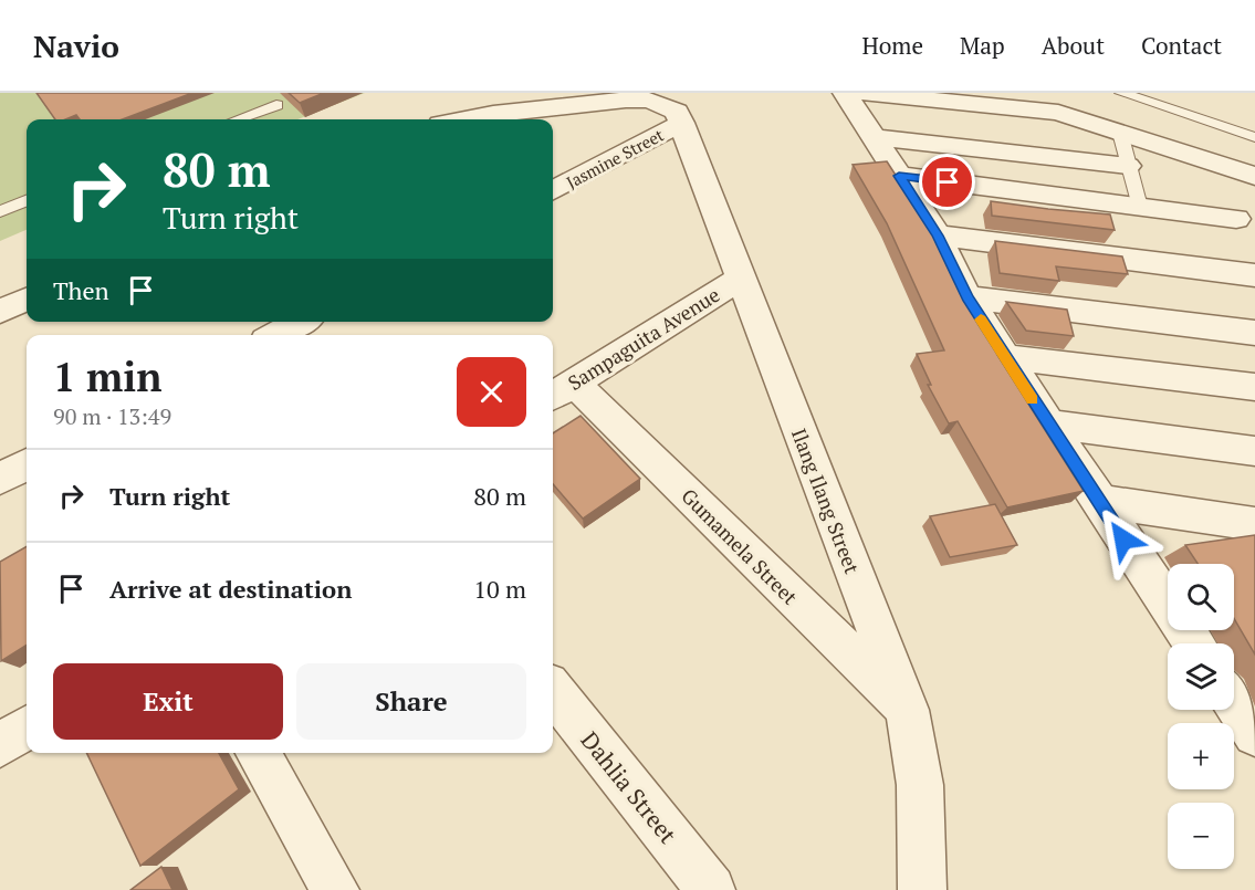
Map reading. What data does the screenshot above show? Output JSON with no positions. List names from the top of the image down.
{
  "streets": {
    "street": [
      "Jasmine Street",
      "Sampaguita Avenue",
      "Ilang Ilang Street",
      "Gumamela Street",
      "Dahlia Street"
    ]
  },
  "crossings": [
    ["Jasmine Street", "Ilang Ilang Street"],
    ["Sampaguita Avenue", "Ilang Ilang Street"],
    ["Sampaguita Avenue", "Gumamela Street"],
    ["Ilang Ilang Street", "Gumamela Street"]
  ],
  "page": {
    "header": "Navio",
    "nav": [
      "Home",
      "Map",
      "About",
      "Contact"
    ],
    "turn": ["80 m", "Turn right"],
    "then": "Then",
    "heading": ["1 min", "90 m · 13:49"],
    "list": [
      {
        "name": "Turn right",
        "value": "80 m"
      },
      {
        "name": "Arrive at destination",
        "value": "10 m"
      }
    ],
    "map_buttons": ["+", "−"],
    "buttons": ["Exit", "Share"]
  }
}
